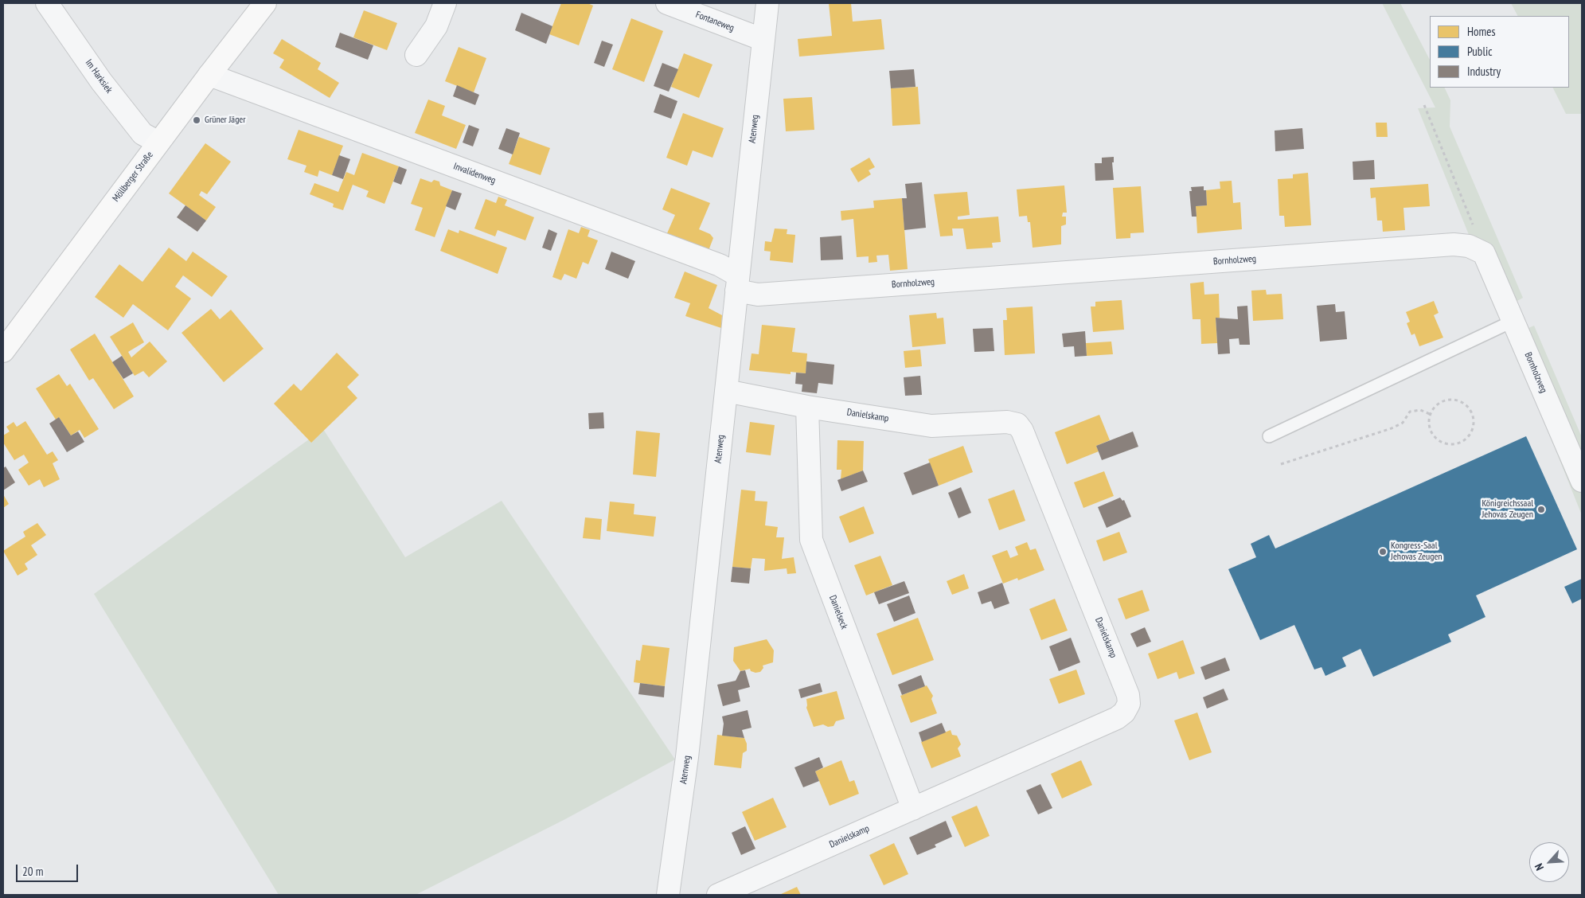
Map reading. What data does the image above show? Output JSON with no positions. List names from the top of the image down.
{
  "streets": {
    "street": [
      "Fontaneweg",
      "Im Harksiek",
      "Atenweg",
      "Invalidenweg",
      "Möllberger Straße",
      "Bornholzweg",
      "Danielskamp",
      "Danielseck"
    ]
  },
  "crossings": [
    ["Fontaneweg", "Atenweg"],
    ["Im Harksiek", "Möllberger Straße"],
    ["Atenweg", "Invalidenweg"],
    ["Atenweg", "Bornholzweg"],
    ["Atenweg", "Danielskamp"],
    ["Invalidenweg", "Möllberger Straße"],
    ["Invalidenweg", "Bornholzweg"],
    ["Danielskamp", "Danielseck"]
  ],
  "places": ["Grüner Jäger", "Königreichssaal Jehovas Zeugen", "Kongress-Saal Jehovas Zeugen"],
  "legend": ["Homes", "Public", "Industry"],
  "scale_bar": "20 m",
  "north": "bottom left"
}
